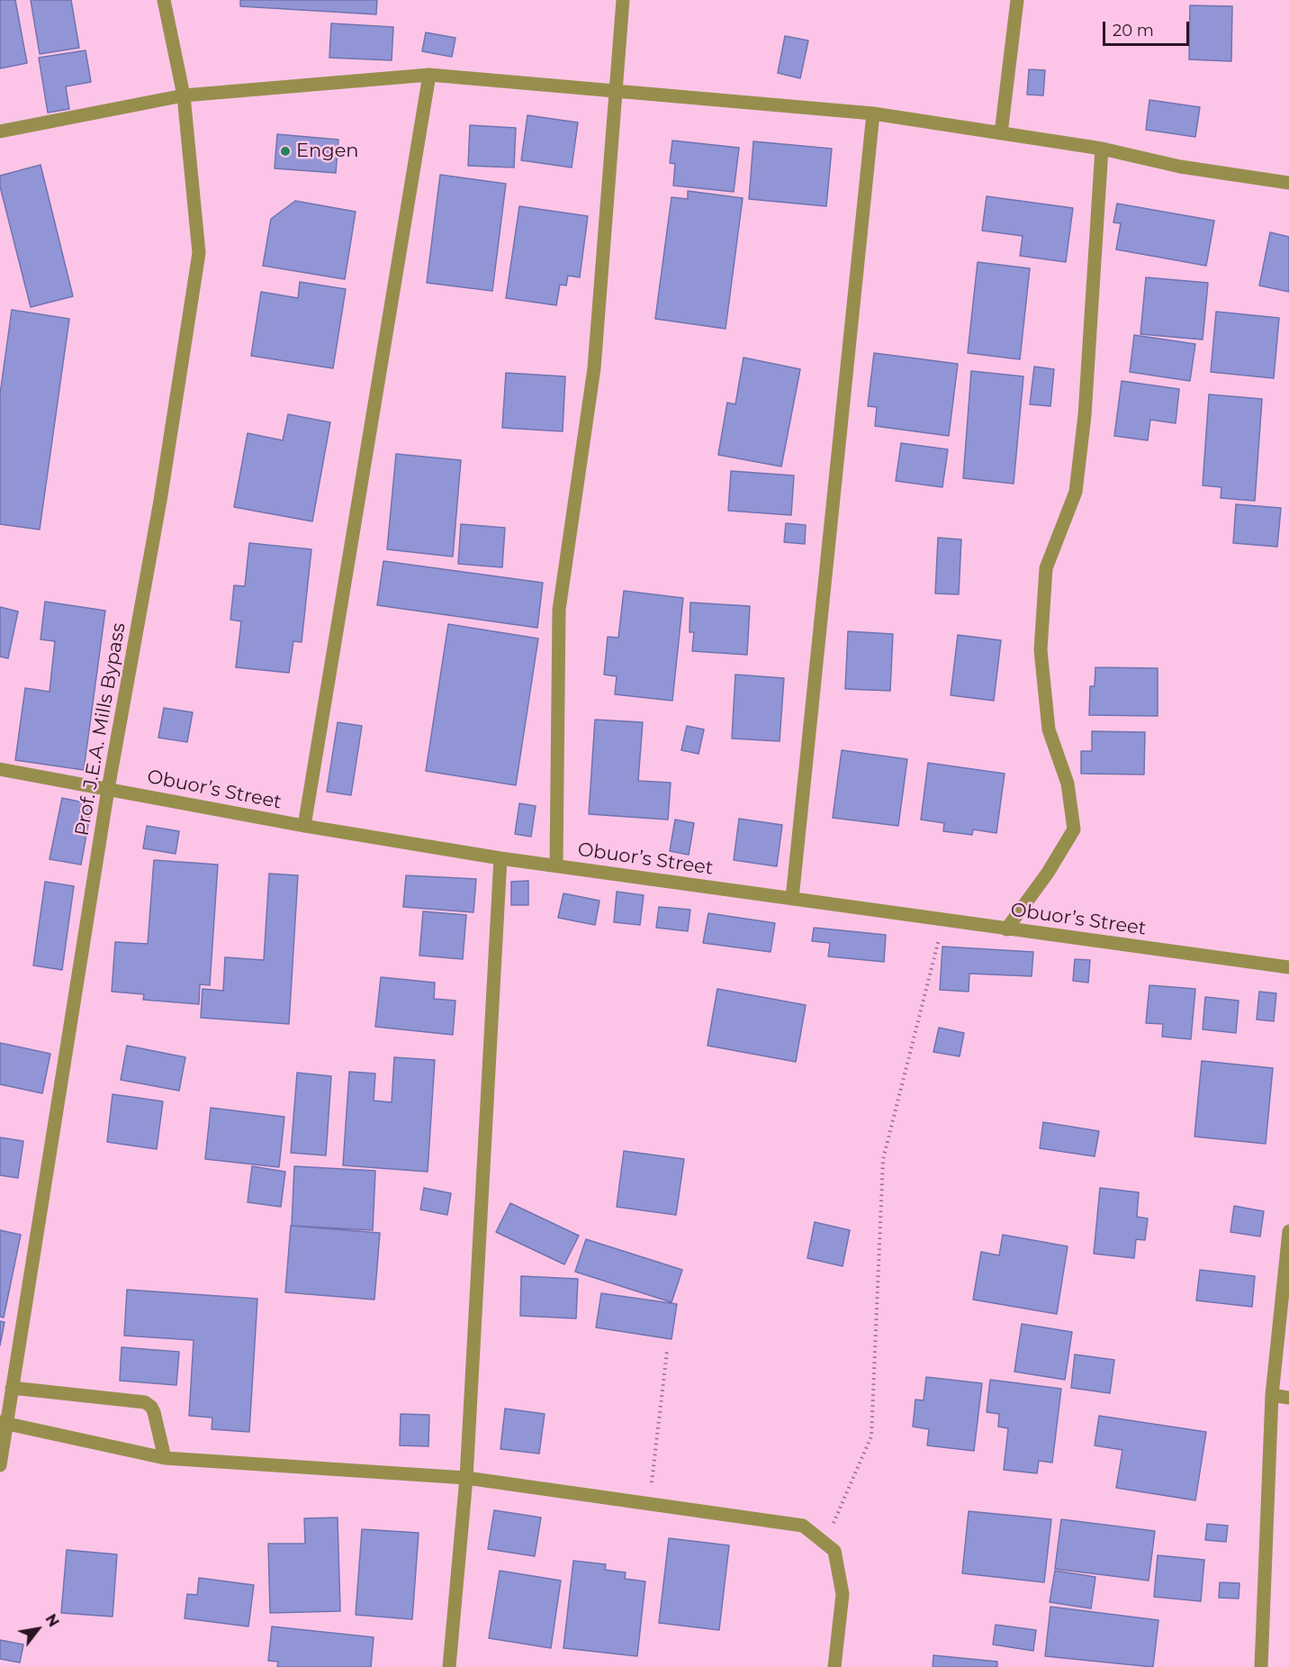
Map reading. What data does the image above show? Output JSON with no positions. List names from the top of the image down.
{
  "streets": {
    "street": ["Prof. J.E.A. Mills Bypass", "Obuor’s Street"]
  },
  "crossings": [
    ["Prof. J.E.A. Mills Bypass", "Obuor’s Street"]
  ],
  "places": ["Engen"],
  "scale_bar": "20 m",
  "north": "top right"
}
